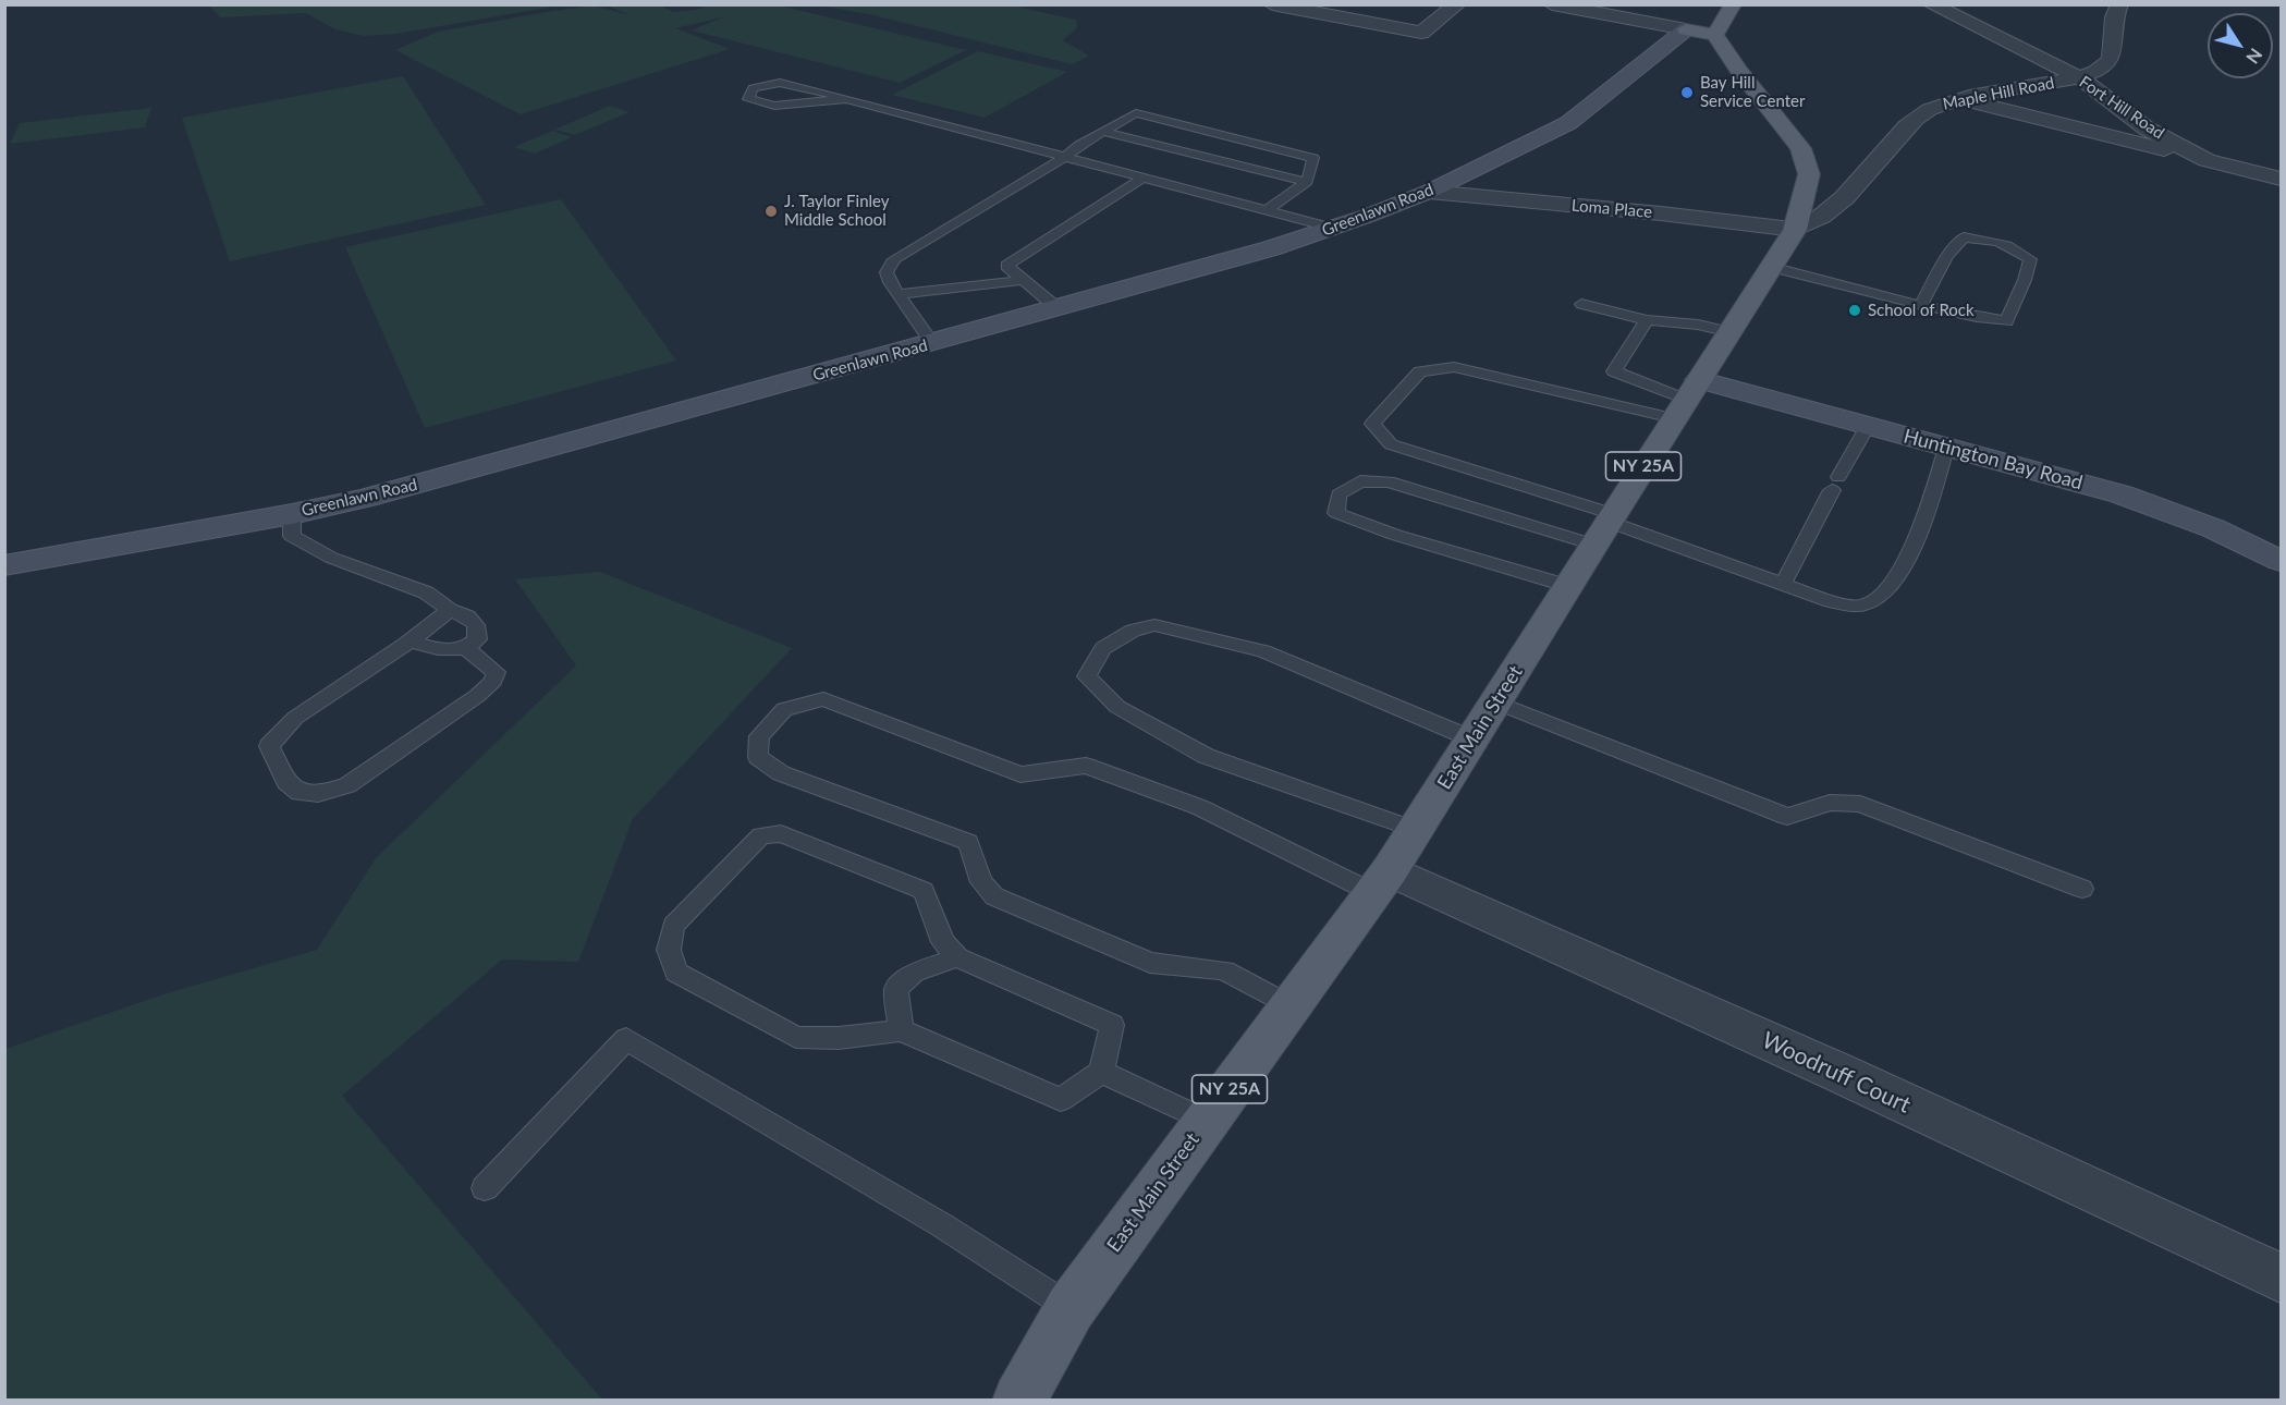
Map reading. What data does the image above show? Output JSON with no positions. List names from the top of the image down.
{
  "streets": {
    "main road": [
      "Greenlawn Road",
      "Huntington Bay Road",
      "NY 25A",
      "East Main Street"
    ],
    "street": [
      "Maple Hill Road",
      "Fort Hill Road",
      "Loma Place",
      "Woodruff Court"
    ]
  },
  "crossings": [
    ["Maple Hill Road", "Fort Hill Road"],
    ["Maple Hill Road", "Loma Place"],
    ["Maple Hill Road", "East Main Street"],
    ["Loma Place", "Greenlawn Road"],
    ["Loma Place", "East Main Street"],
    ["Huntington Bay Road", "East Main Street"],
    ["East Main Street", "Woodruff Court"]
  ],
  "places": ["Bay Hill Service Center", "J. Taylor Finley Middle School", "School of Rock"],
  "north": "bottom right"
}
